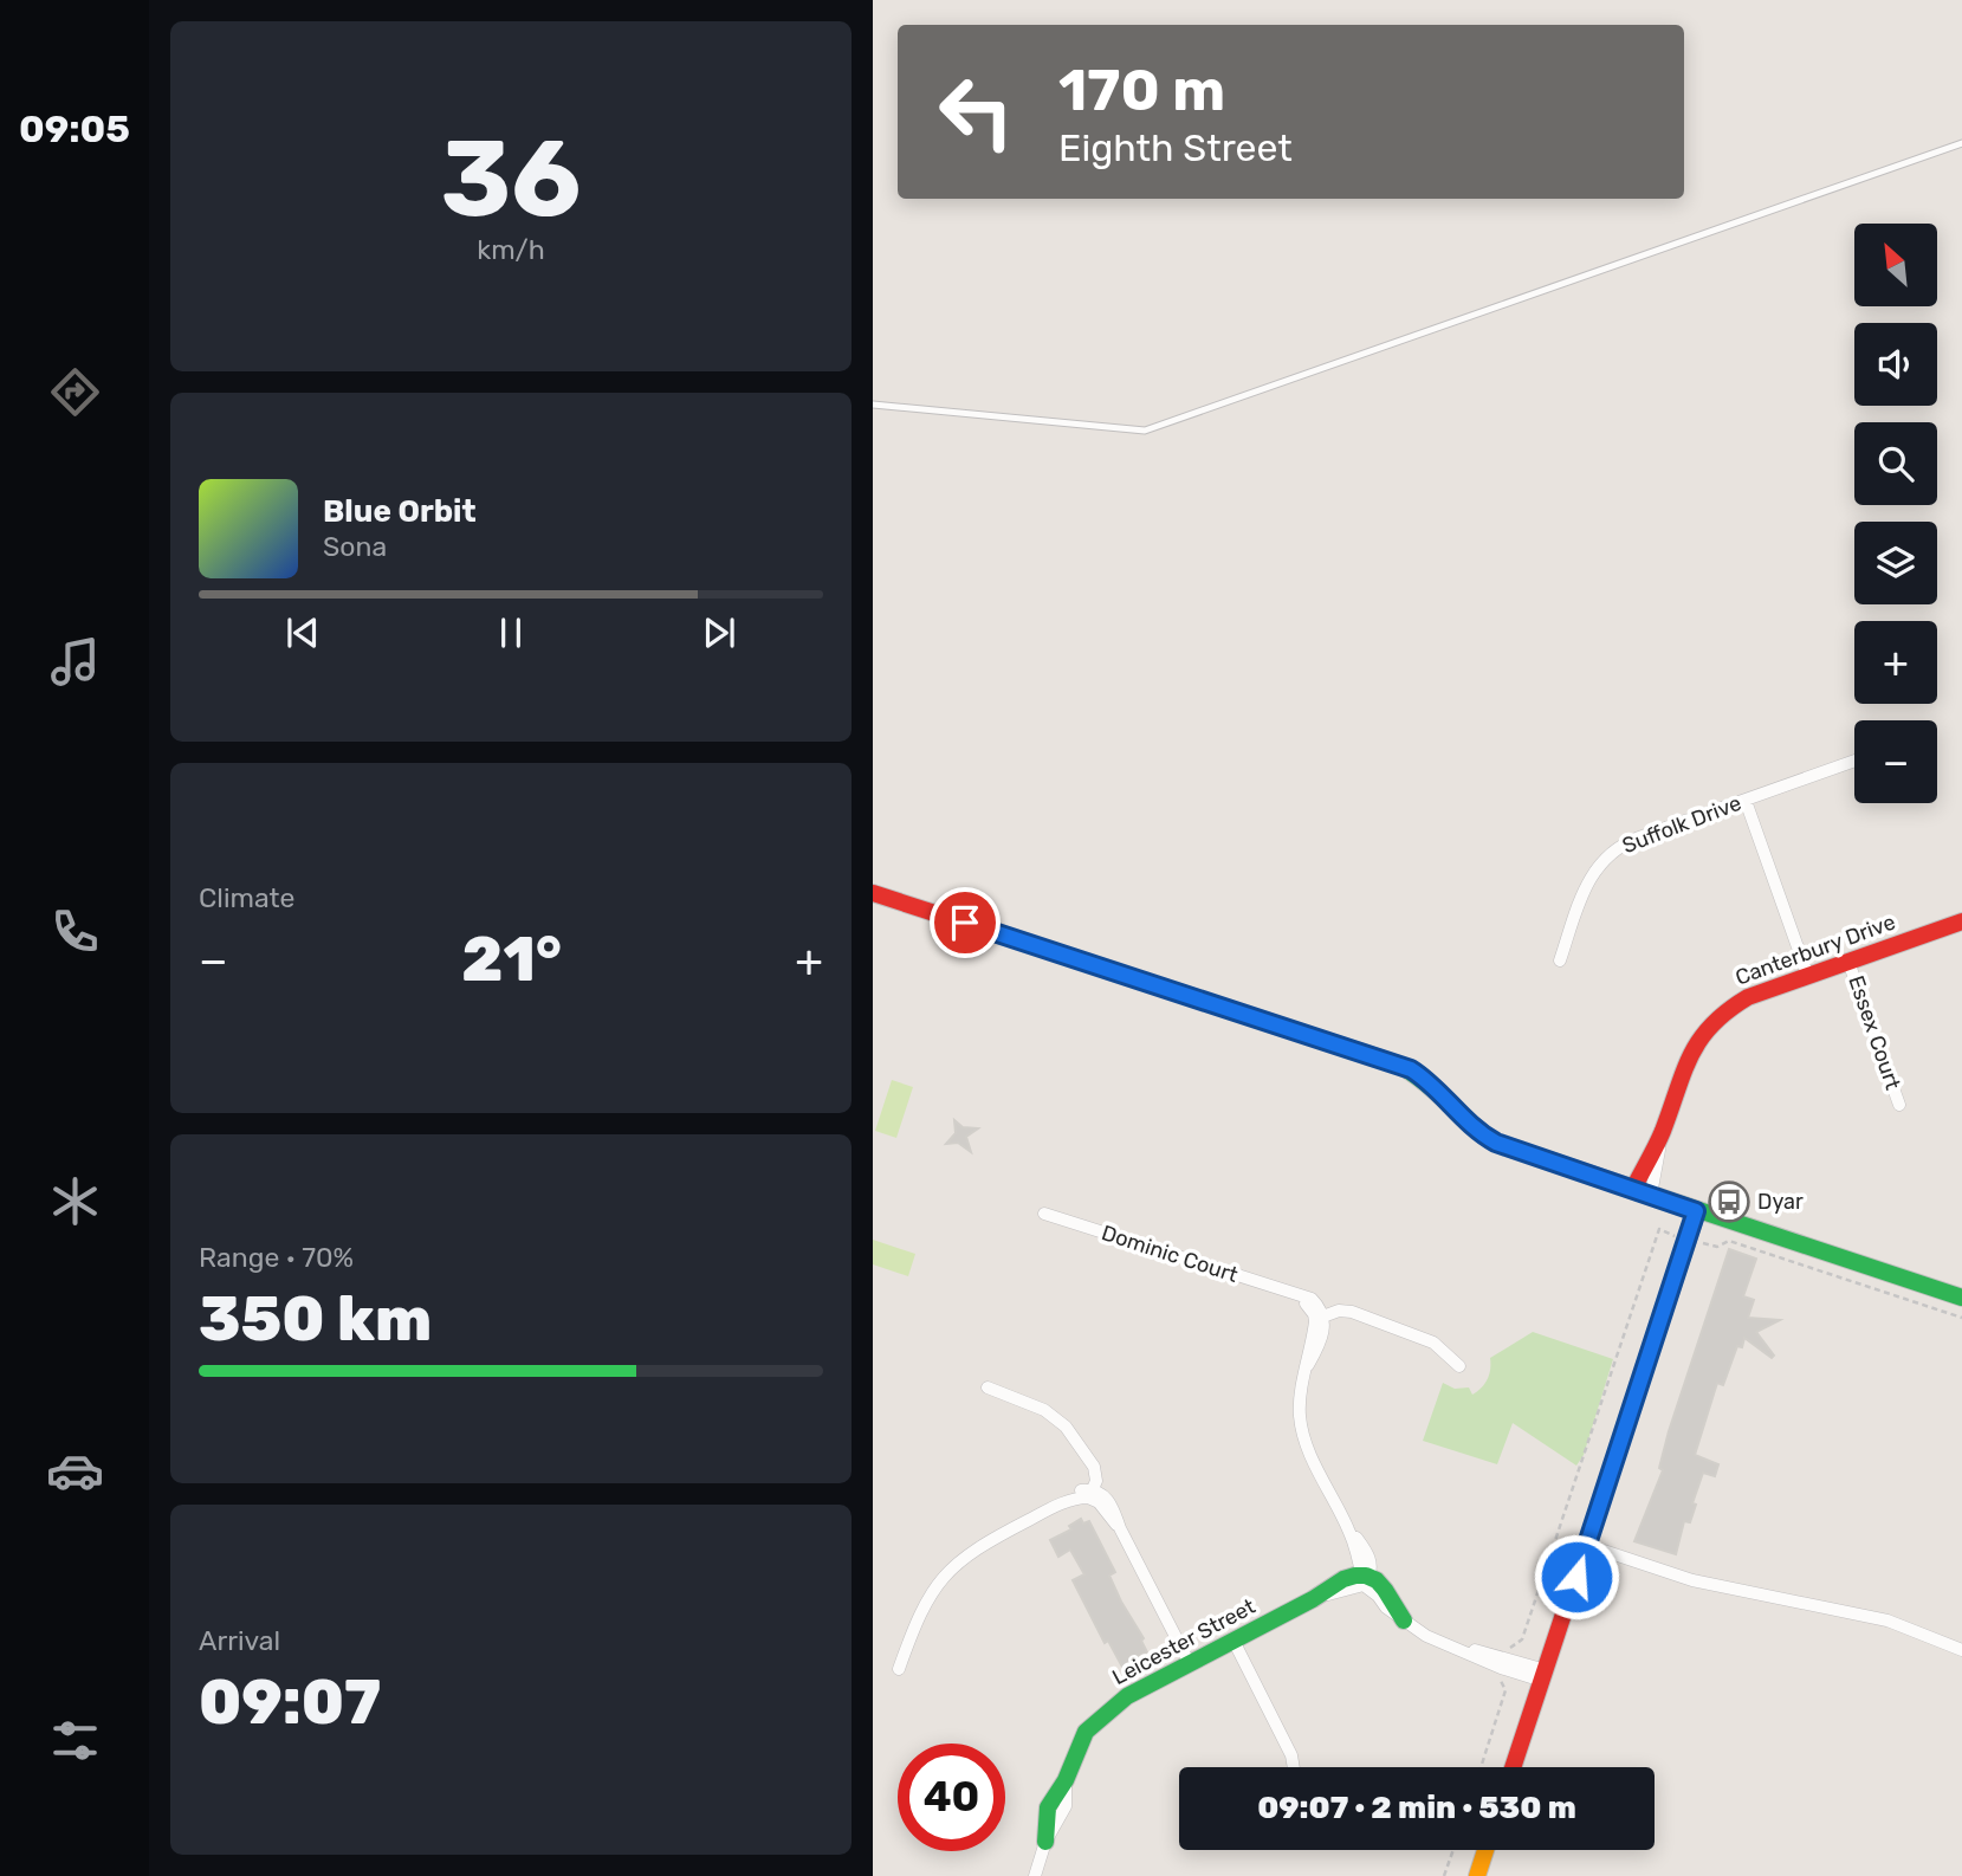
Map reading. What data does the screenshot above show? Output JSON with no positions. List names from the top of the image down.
{
  "streets": {
    "street": [
      "Suffolk Drive",
      "Canterbury Drive",
      "Essex Court",
      "Dominic Court",
      "Leicester Street"
    ]
  },
  "crossings": [
    ["Canterbury Drive", "Essex Court"]
  ],
  "places": {
    "bus stop": ["Dyar"]
  },
  "north": "top left",
  "page": {
    "tabs": "09:05",
    "tile": [
      ["36", "km/h"],
      "Climate",
      ["Range · 70%", "350 km"],
      ["Arrival", "09:07"]
    ],
    "turn": ["170 m", "Eighth Street"],
    "map_buttons": ["+", "−"],
    "song": ["Blue Orbit", "Sona"],
    "heat": ["−", "21°", "+"],
    "limit": "40",
    "trip": "09:07 · 2 min · 530 m"
  }
}
